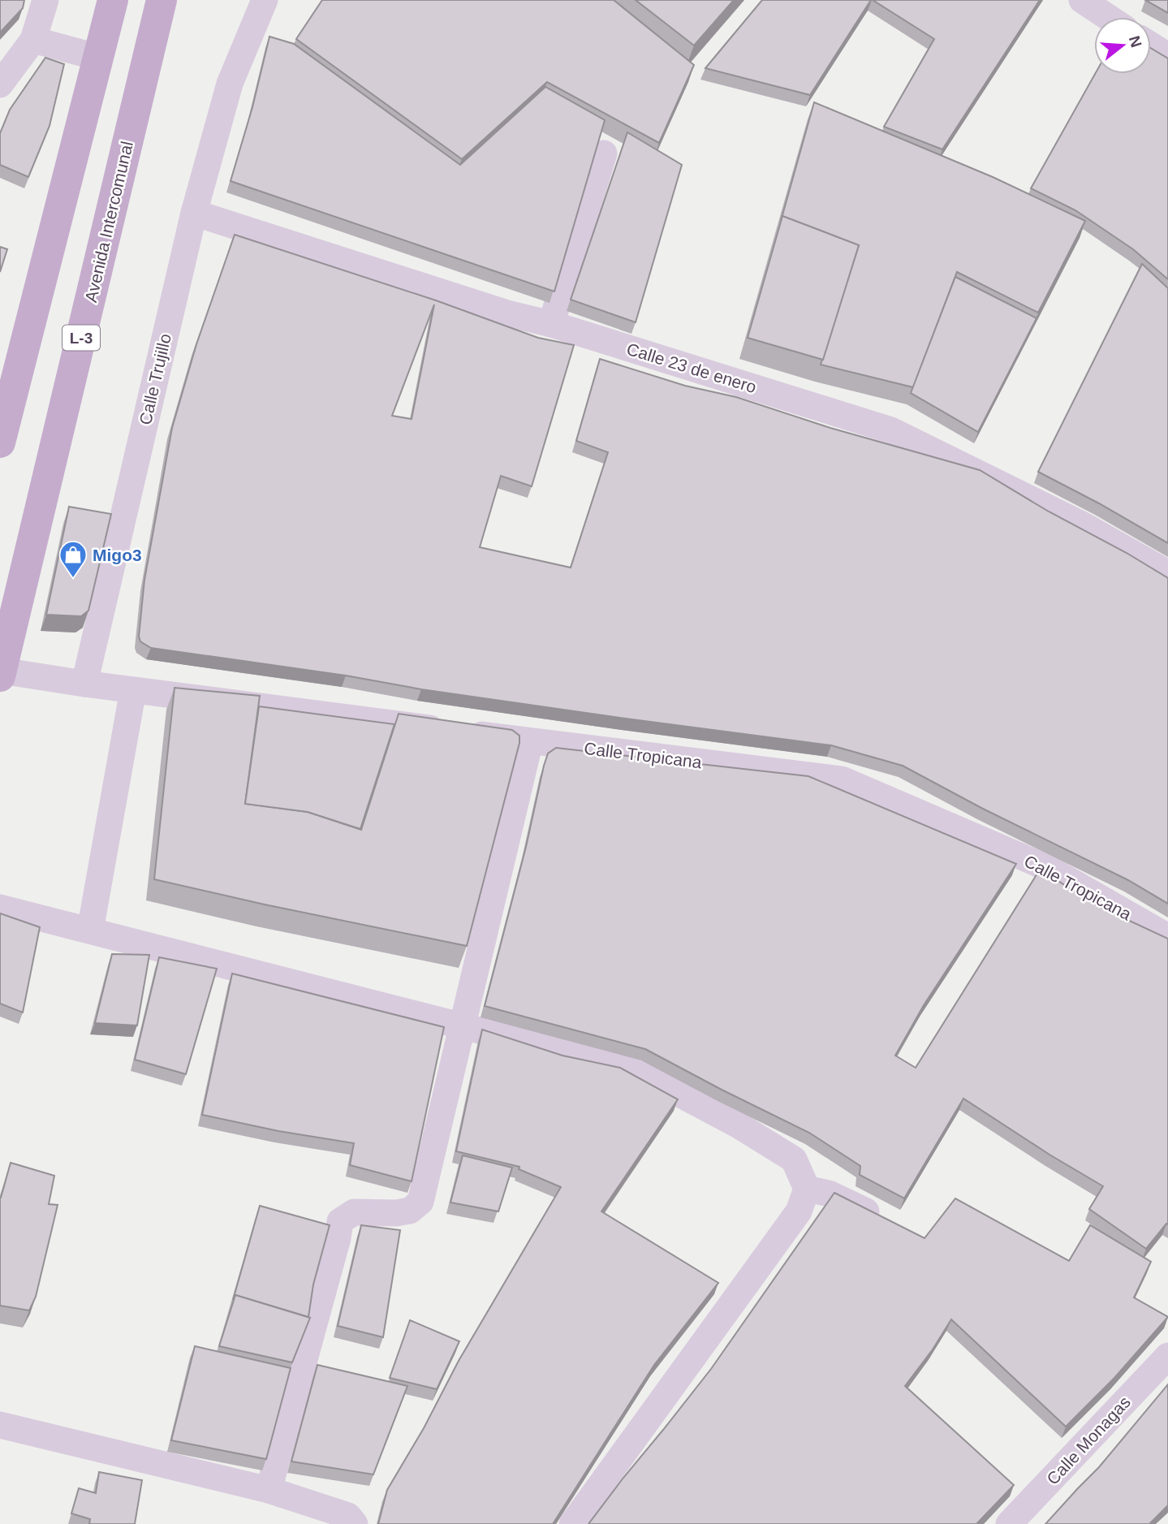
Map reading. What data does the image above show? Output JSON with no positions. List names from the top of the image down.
{
  "streets": {
    "main road": ["Avenida Intercomunal", "L-3"],
    "street": [
      "Calle 23 de enero",
      "Calle Trujillo",
      "Calle Tropicana",
      "Calle Monagas"
    ]
  },
  "crossings": [
    ["Calle 23 de enero", "Calle Trujillo"],
    ["Calle Trujillo", "Calle Tropicana"]
  ],
  "places": {
    "shop": ["Migo3"]
  },
  "north": "right"
}
